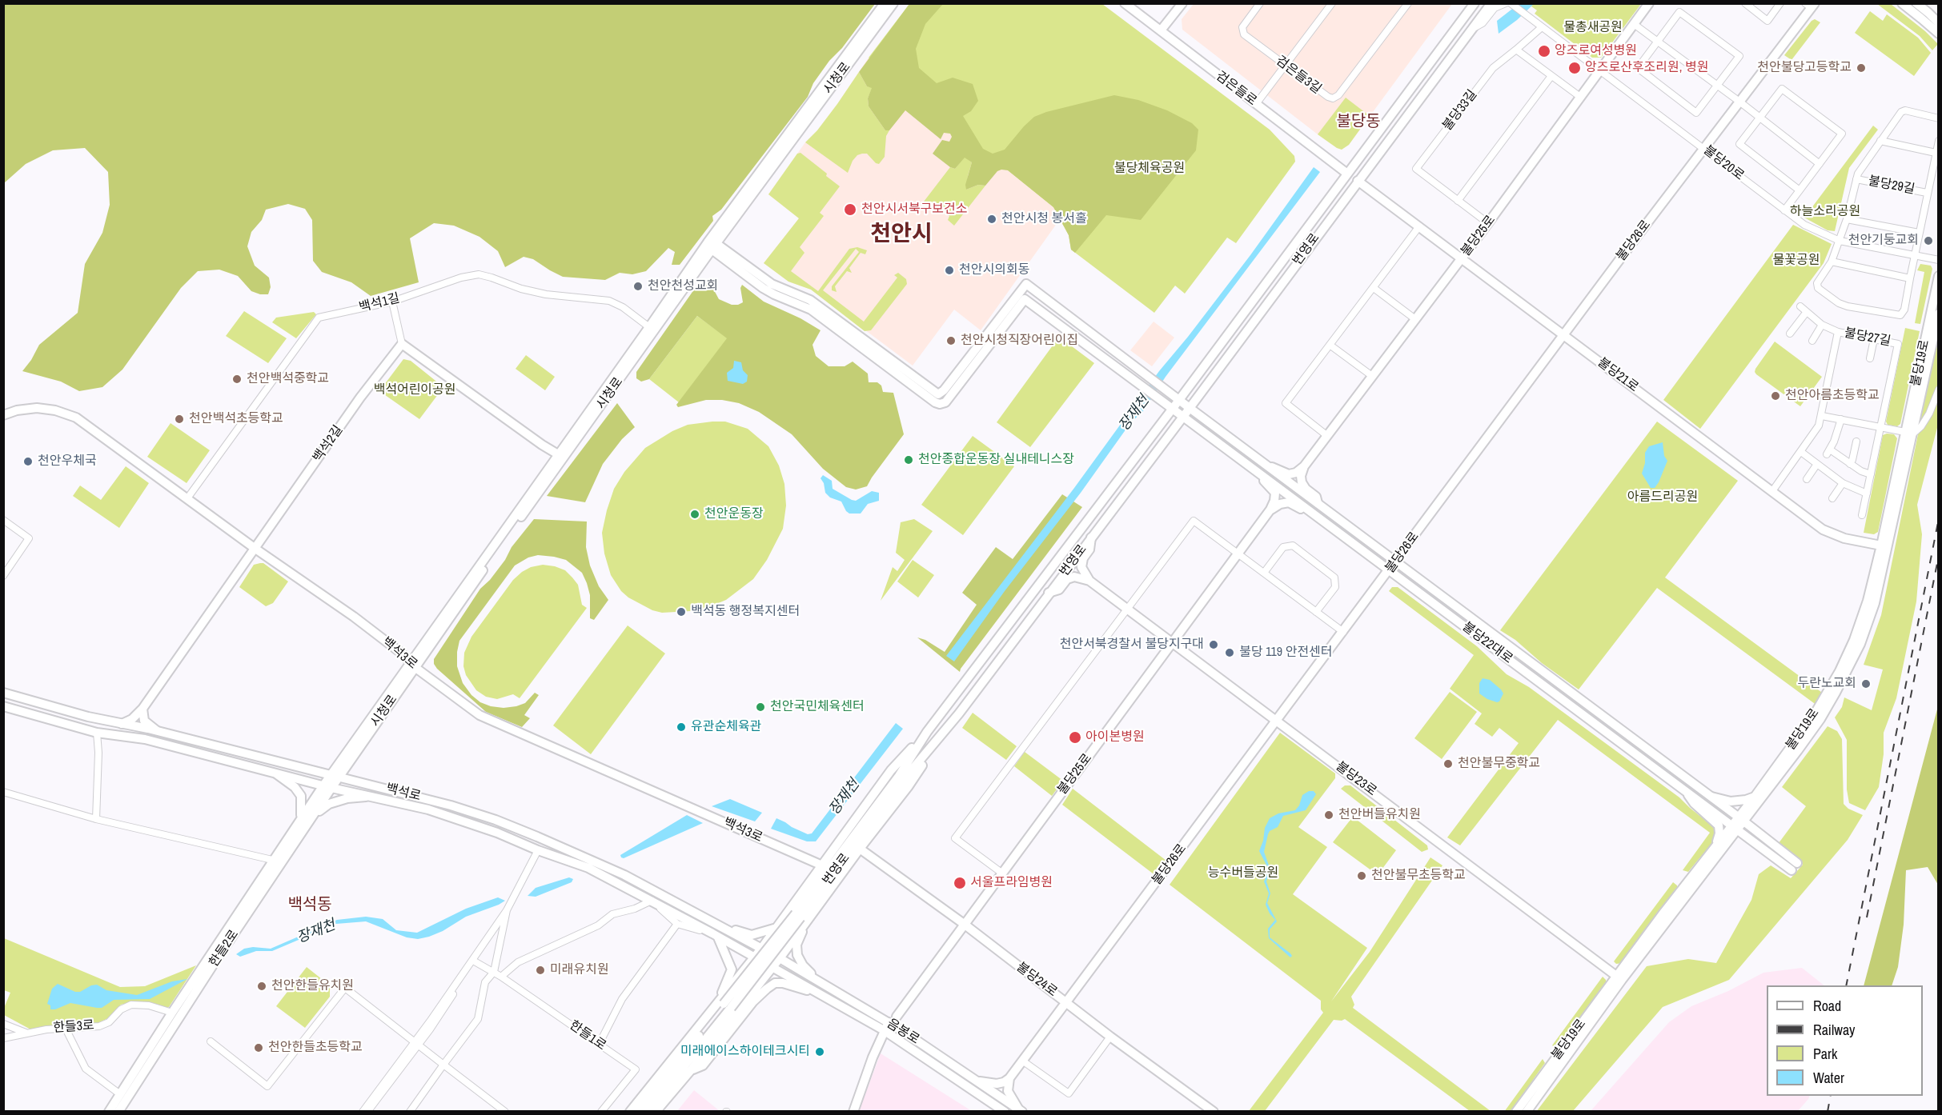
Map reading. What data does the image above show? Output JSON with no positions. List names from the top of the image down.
{
  "streets": {
    "street": [
      "검은들3길",
      "시청로",
      "검은들로",
      "불당33길",
      "불당20로",
      "불당29길",
      "불당25로",
      "불당26로",
      "번영로",
      "백석1길",
      "불당27길",
      "불당19로",
      "불당21로",
      "백석2길",
      "불당22대로",
      "백석3로",
      "불당23로",
      "백석로",
      "한들2로",
      "불당24로",
      "한들3로",
      "음봉로",
      "한들1로"
    ]
  },
  "crossings": [
    ["시청로", "백석1길"],
    ["시청로", "불당22대로"],
    ["시청로", "백석3로"],
    ["시청로", "백석로"],
    ["시청로", "한들2로"],
    ["검은들로", "번영로"],
    ["검은들로", "불당21로"],
    ["불당33길", "불당25로"],
    ["불당20로", "불당29길"],
    ["불당20로", "불당25로"],
    ["불당20로", "불당26로"],
    ["불당25로", "불당21로"],
    ["불당25로", "불당23로"],
    ["불당25로", "불당24로"],
    ["불당26로", "불당21로"],
    ["불당26로", "불당22대로"],
    ["불당26로", "불당23로"],
    ["불당26로", "불당24로"],
    ["번영로", "불당21로"],
    ["번영로", "불당22대로"],
    ["백석1길", "백석3로"],
    ["불당27길", "불당21로"],
    ["불당19로", "불당21로"],
    ["불당19로", "불당22대로"],
    ["불당19로", "불당23로"],
    ["백석2길", "백석3로"],
    ["백석2길", "백석로"],
    ["백석로", "한들2로"],
    ["백석로", "음봉로"],
    ["한들2로", "한들3로"]
  ],
  "districts": ["불당동", "천안시", "백석동"],
  "water": ["장재천"],
  "parks": [
    "물총새공원",
    "불당체육공원",
    "하늘소리공원",
    "물꽃공원",
    "백석어린이공원",
    "아름드리공원",
    "능수버들공원"
  ],
  "places": [
    "앙즈로여성병원",
    "앙즈로산후조리원, 병원",
    "천안불당고등학교",
    "천안시서북구보건소",
    "천안시청 봉서홀",
    "천안기둥교회",
    "천안시의회동",
    "천안천성교회",
    "천안시청직장어린이집",
    "천안백석중학교",
    "천안아름초등학교",
    "천안백석초등학교",
    "천안종합운동장 실내테니스장",
    "천안우체국",
    "천안운동장",
    "백석동 행정복지센터",
    "천안서북경찰서 불당지구대",
    "불당 119 안전센터",
    "두란노교회",
    "천안국민체육센터",
    "유관순체육관",
    "아이본병원",
    "천안불무중학교",
    "천안버들유치원",
    "천안불무초등학교",
    "서울프라임병원",
    "미래유치원",
    "천안한들유치원",
    "천안한들초등학교",
    "미래에이스하이테크시티"
  ],
  "legend": [
    "Road",
    "Railway",
    "Park",
    "Water"
  ]
}
